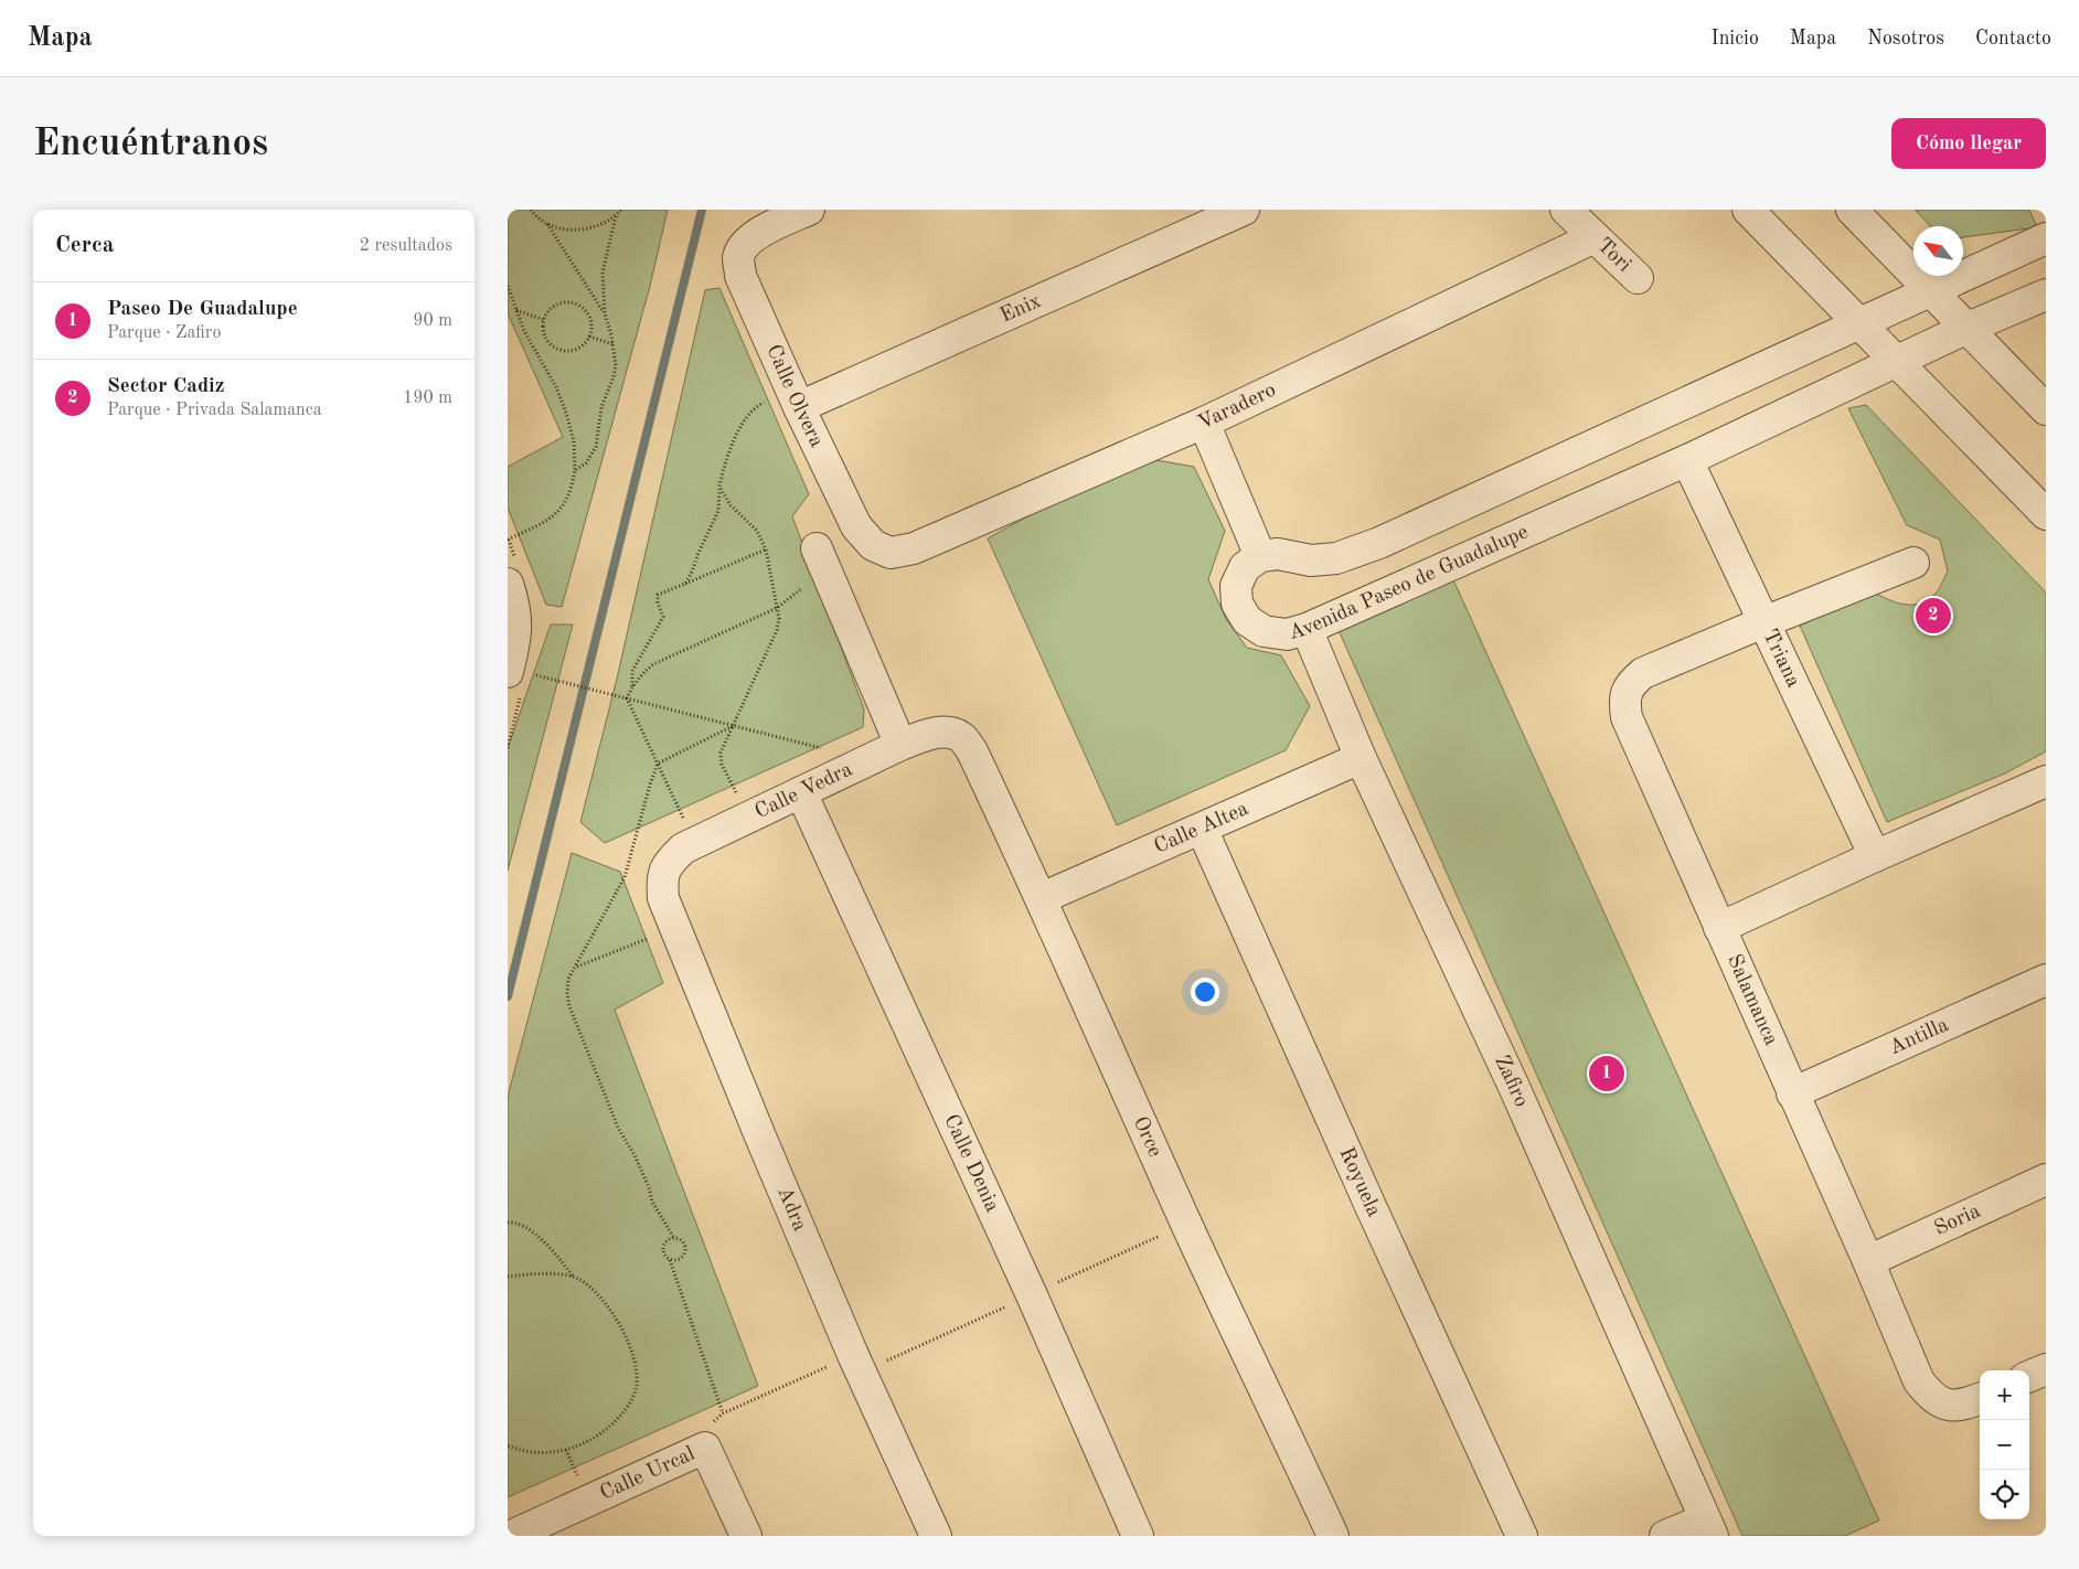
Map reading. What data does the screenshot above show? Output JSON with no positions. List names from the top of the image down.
{
  "streets": {
    "street": [
      "Tori",
      "Enix",
      "Calle Olvera",
      "Varadero",
      "Avenida Paseo de Guadalupe",
      "Triana",
      "Calle Vedra",
      "Calle Altea",
      "Salamanca",
      "Antilla",
      "Zafiro",
      "Orce",
      "Calle Denia",
      "Royuela",
      "Adra",
      "Soria",
      "Calle Urcal"
    ]
  },
  "crossings": [
    ["Tori", "Varadero"],
    ["Enix", "Calle Olvera"],
    ["Calle Olvera", "Varadero"],
    ["Avenida Paseo de Guadalupe", "Triana"],
    ["Avenida Paseo de Guadalupe", "Zafiro"],
    ["Triana", "Salamanca"],
    ["Calle Vedra", "Orce"],
    ["Calle Vedra", "Calle Denia"],
    ["Calle Vedra", "Adra"],
    ["Calle Altea", "Zafiro"],
    ["Calle Altea", "Orce"],
    ["Calle Altea", "Royuela"],
    ["Salamanca", "Antilla"],
    ["Salamanca", "Soria"],
    ["Adra", "Calle Urcal"]
  ],
  "north": "top left",
  "page": {
    "header": "Mapa",
    "nav": [
      "Inicio",
      "Mapa",
      "Nosotros",
      "Contacto"
    ],
    "buttons": "Cómo llegar",
    "title": "Encuéntranos",
    "heading": ["Cerca", "2 resultados"],
    "list": [
      {
        "mark": "1",
        "name": "Paseo De Guadalupe",
        "note": "Parque · Zafiro",
        "value": "90 m"
      },
      {
        "mark": "2",
        "name": "Sector Cadiz",
        "note": "Parque · Privada Salamanca",
        "value": "190 m"
      }
    ],
    "pins": ["2", "1"],
    "map_buttons": ["+", "−"]
  }
}
